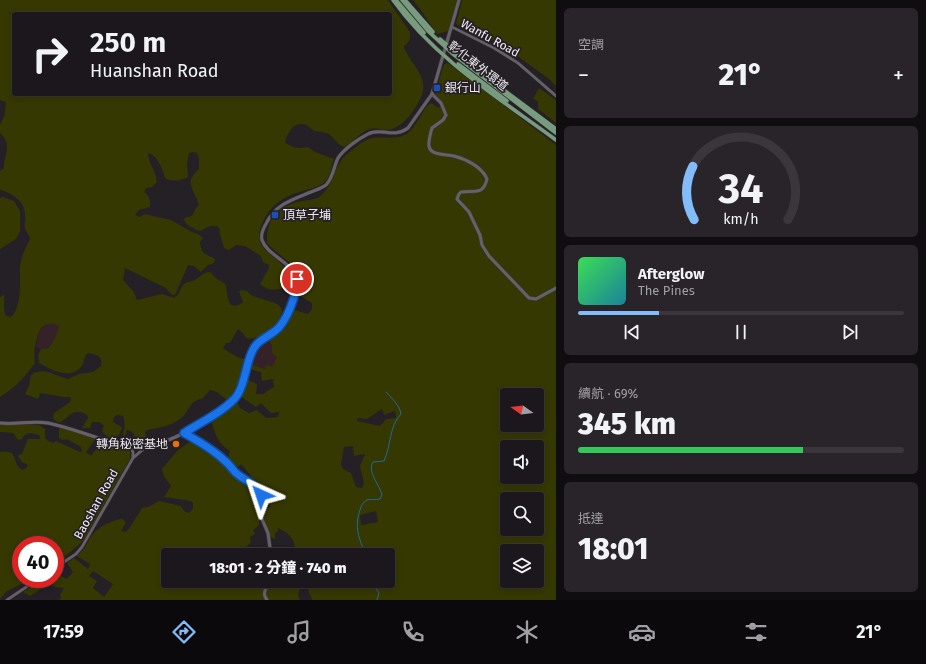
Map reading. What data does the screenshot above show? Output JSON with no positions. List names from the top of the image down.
{
  "streets": {
    "main road": ["彰化東外環道"],
    "street": ["Wanfu Road", "Baoshan Road"]
  },
  "places": {
    "transit": ["銀行山", "頂草子埔"],
    "other": ["轉角秘密基地"]
  },
  "north": "left",
  "page": {
    "tile": [
      "空調",
      ["續航 · 69%", "345 km"],
      ["抵達", "18:01"]
    ],
    "turn": ["250 m", "Huanshan Road"],
    "heat": ["−", "21°", "+"],
    "song": ["Afterglow", "The Pines"],
    "limit": "40",
    "trip": "18:01 · 2 分鐘 · 740 m",
    "tabs": ["17:59", "21°"],
    "gauge": ["34", "km/h"]
  }
}
